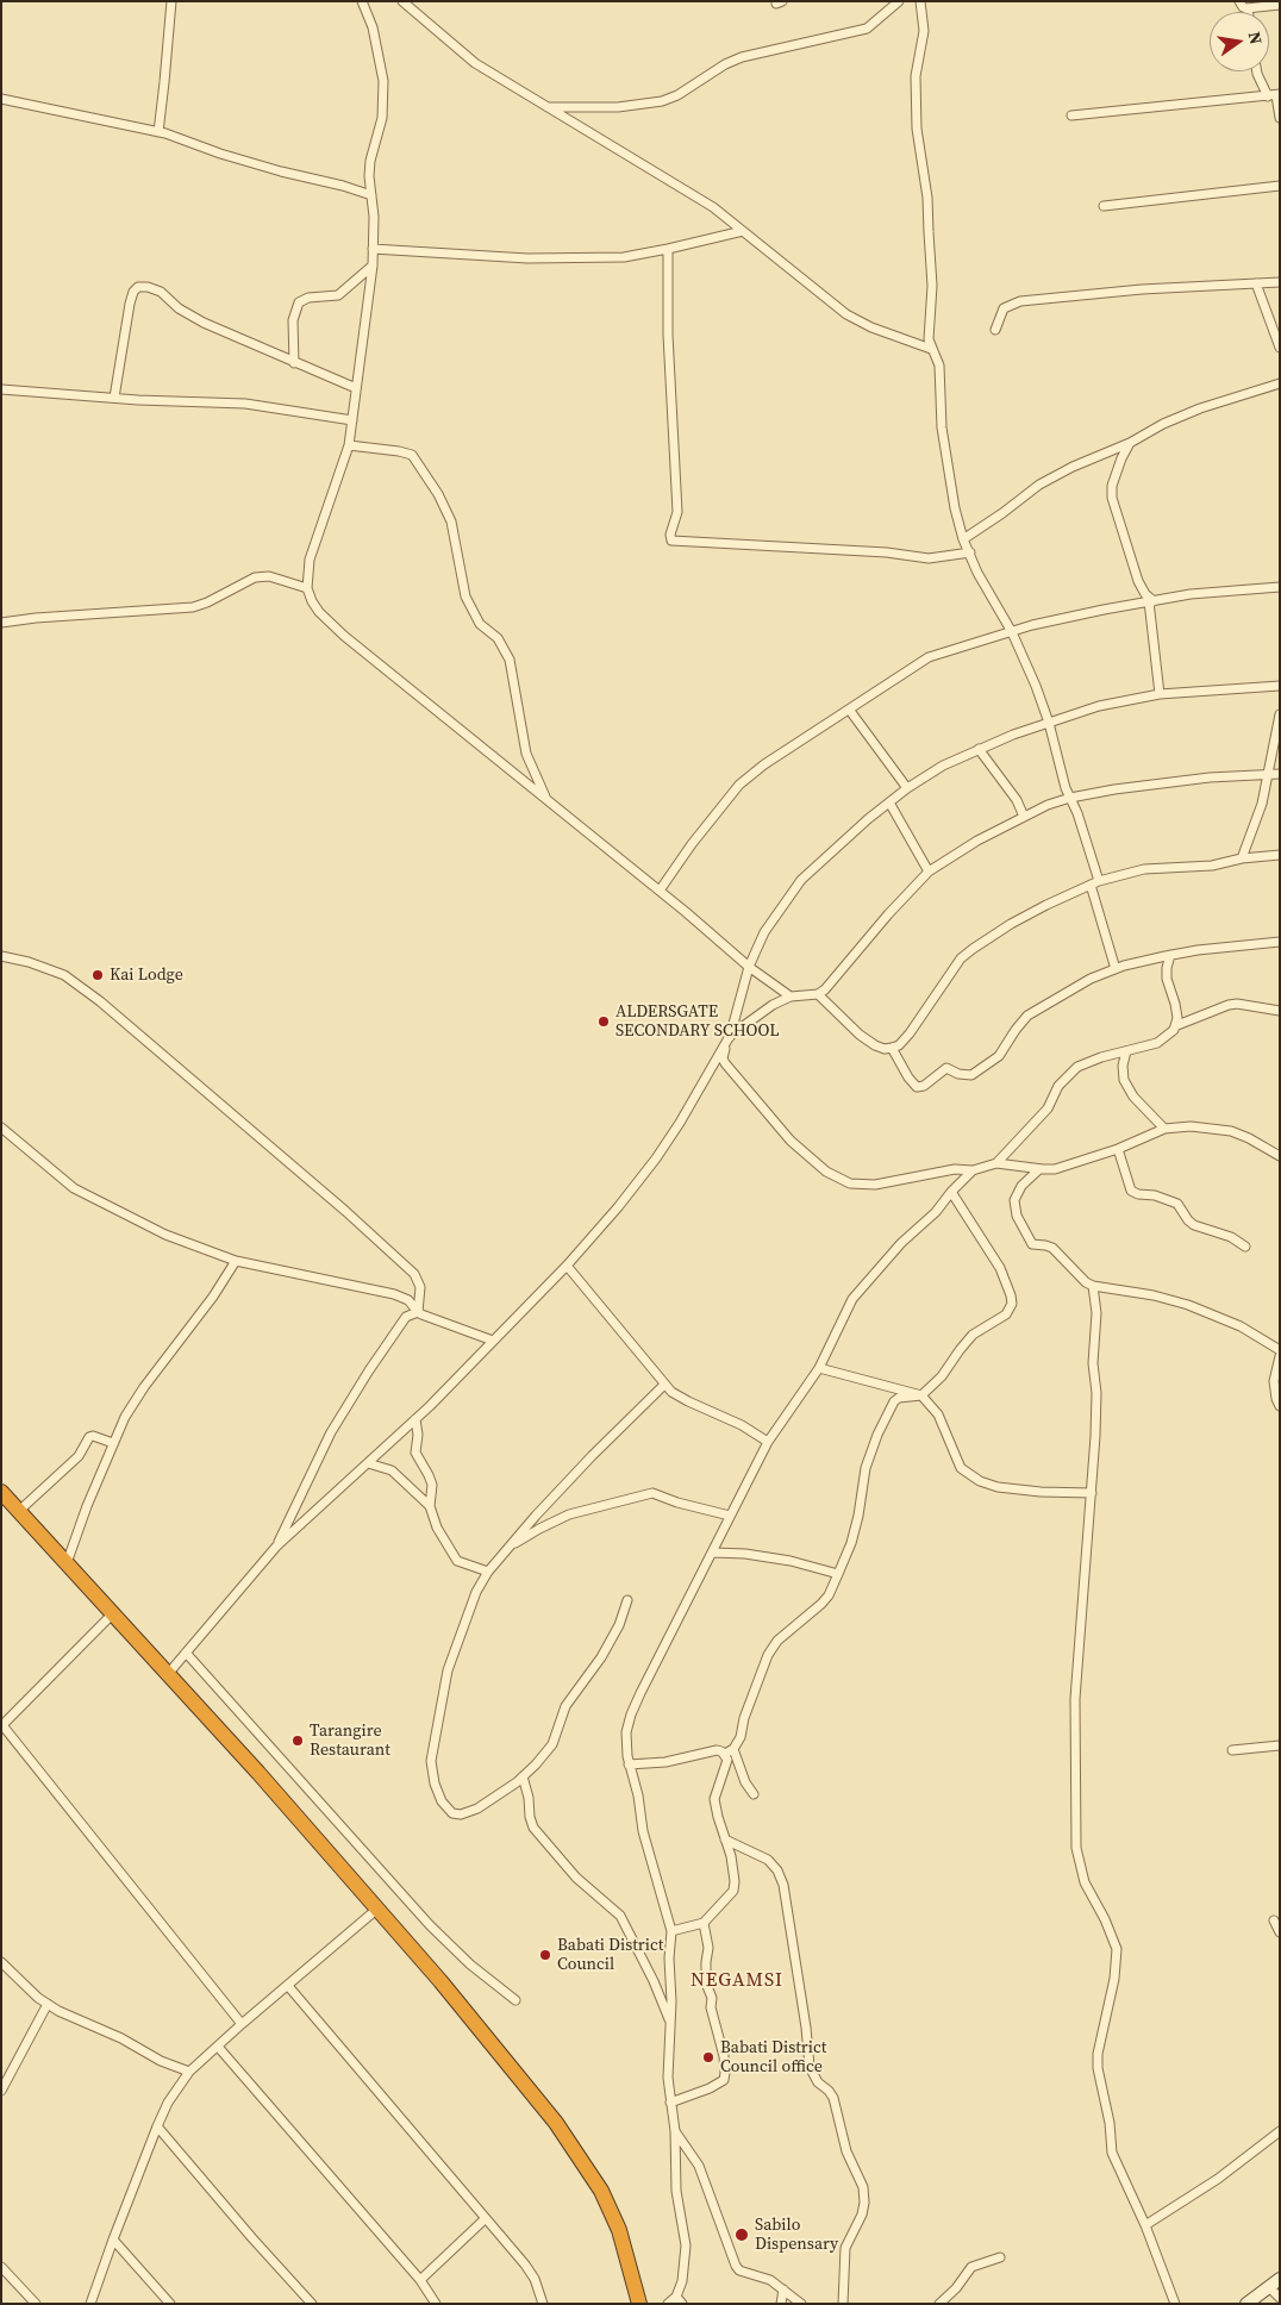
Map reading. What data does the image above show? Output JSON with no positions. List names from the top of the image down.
{
  "districts": ["NEGAMSI"],
  "places": [
    "Kai Lodge",
    "ALDERSGATE SECONDARY SCHOOL",
    "Tarangire Restaurant",
    "Babati District Council",
    "Babati District Council office",
    "Sabilo Dispensary"
  ],
  "north": "right"
}
